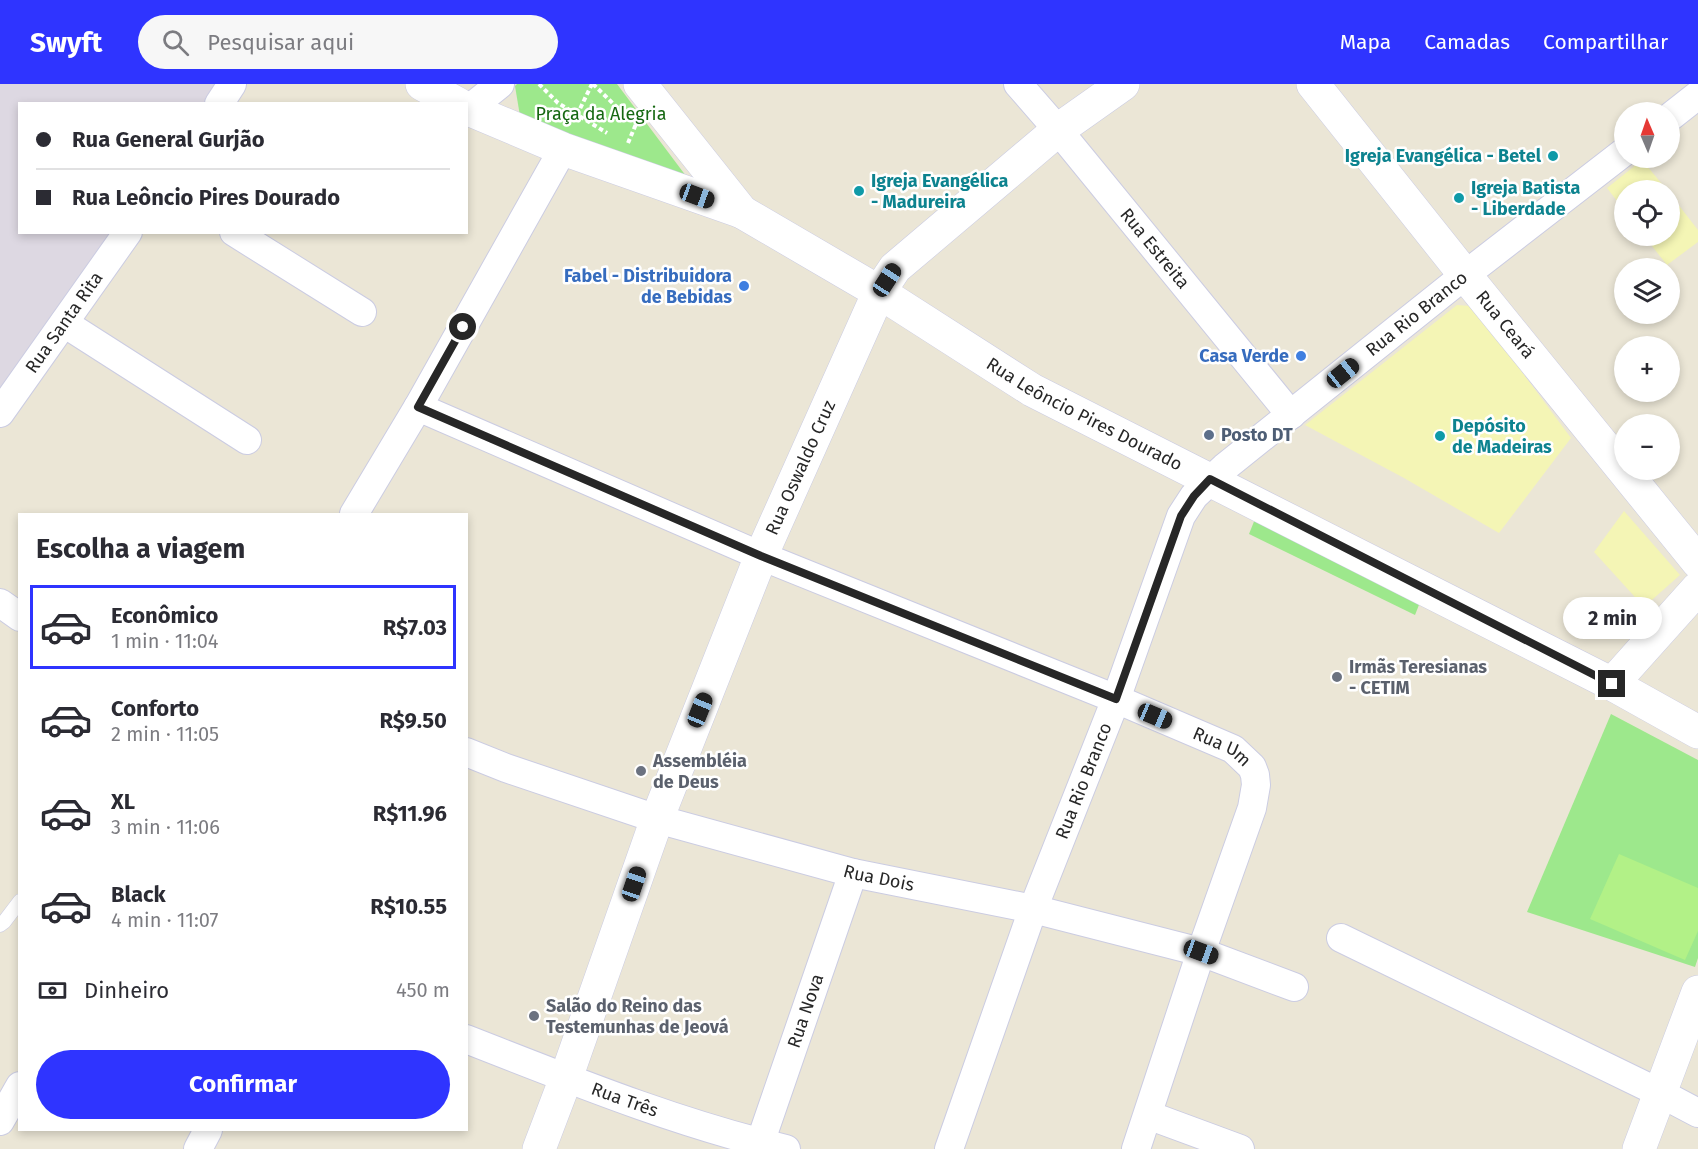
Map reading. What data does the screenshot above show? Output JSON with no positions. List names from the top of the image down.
{
  "streets": {
    "street": [
      "Rua Estreita",
      "Rua Rio Branco",
      "Rua Santa Rita",
      "Rua Ceará",
      "Rua Leôncio Pires Dourado",
      "Rua Oswaldo Cruz",
      "Rua Um",
      "Rua Dois",
      "Rua Nova",
      "Rua Três"
    ]
  },
  "crossings": [
    ["Rua Estreita", "Rua Rio Branco"],
    ["Rua Estreita", "Rua Oswaldo Cruz"],
    ["Rua Rio Branco", "Rua Ceará"],
    ["Rua Rio Branco", "Rua Leôncio Pires Dourado"],
    ["Rua Rio Branco", "Rua Um"],
    ["Rua Rio Branco", "Rua Dois"],
    ["Rua Leôncio Pires Dourado", "Rua Oswaldo Cruz"],
    ["Rua Oswaldo Cruz", "Rua Um"],
    ["Rua Oswaldo Cruz", "Rua Dois"],
    ["Rua Oswaldo Cruz", "Rua Três"],
    ["Rua Um", "Rua Dois"],
    ["Rua Dois", "Rua Nova"],
    ["Rua Nova", "Rua Três"]
  ],
  "parks": ["Praça da Alegria"],
  "places": [
    "Igreja Evangélica - Betel",
    "Igreja Evangélica - Madureira",
    "Igreja Batista - Liberdade",
    "Fabel - Distribuidora de Bebidas",
    "Casa Verde",
    "Posto DT",
    "Depósito de Madeiras",
    "Irmãs Teresianas - CETIM",
    "Assembléia de Deus",
    "Salão do Reino das Testemunhas de Jeová"
  ],
  "north": "top",
  "page": {
    "header": "Swyft",
    "search": "Pesquisar aqui",
    "nav": ["Mapa", "Camadas", "Compartilhar"],
    "map_buttons": ["+", "−"],
    "banner": ["Rua General Gurjão", "Rua Leôncio Pires Dourado"],
    "heading": "Escolha a viagem",
    "list": [
      {
        "name": "Econômico",
        "note": "1 min · 11:04",
        "value": "R$7.03"
      },
      {
        "name": "Conforto",
        "note": "2 min · 11:05",
        "value": "R$9.50"
      },
      {
        "name": "XL",
        "note": "3 min · 11:06",
        "value": "R$11.96"
      },
      {
        "name": "Black",
        "note": "4 min · 11:07",
        "value": "R$10.55"
      }
    ],
    "bubble": "2 min",
    "pay": ["Dinheiro", "450 m"],
    "buttons": "Confirmar"
  }
}
